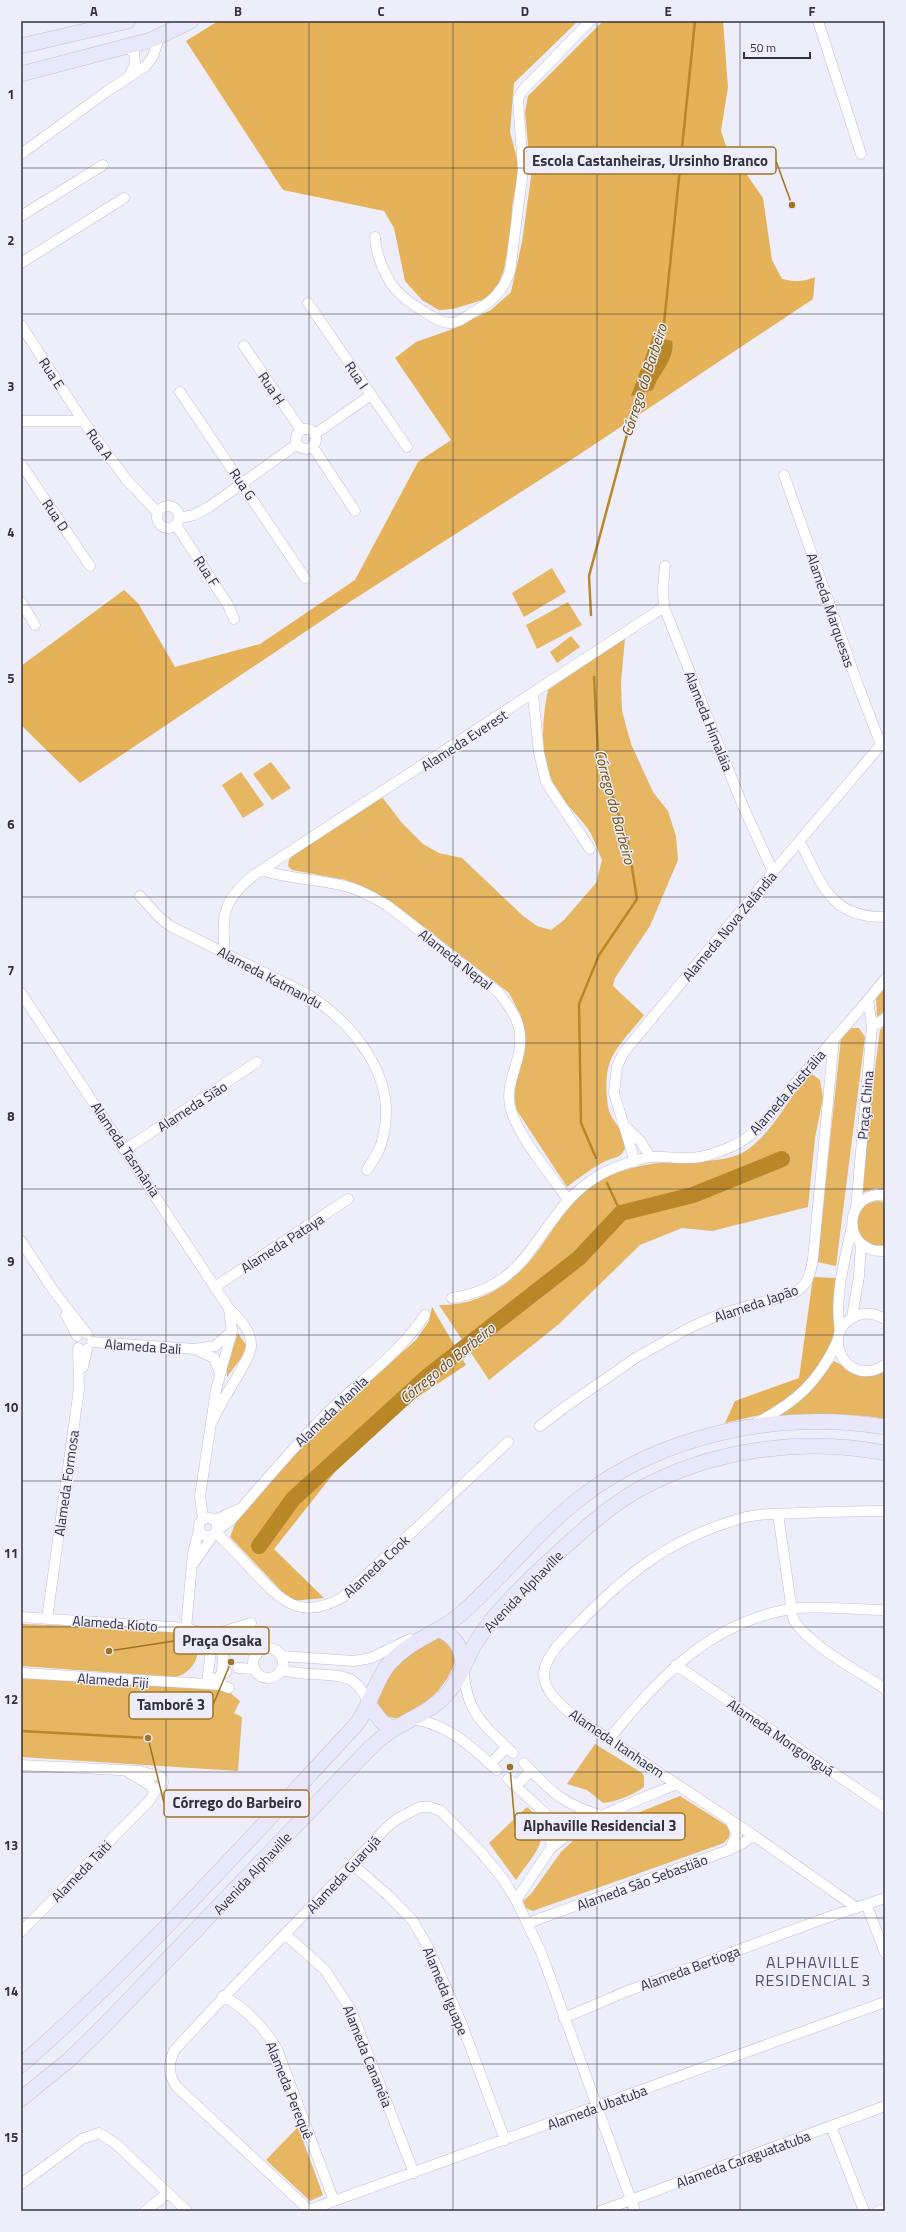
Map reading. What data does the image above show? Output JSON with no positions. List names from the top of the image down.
{
  "streets": {
    "main road": ["Avenida Alphaville"],
    "street": [
      "Rua E",
      "Rua I",
      "Rua H",
      "Rua A",
      "Rua G",
      "Rua D",
      "Rua F",
      "Alameda Marquesas",
      "Alameda Himaláia",
      "Alameda Everest",
      "Alameda Nova Zelândia",
      "Alameda Nepal",
      "Alameda Katmandu",
      "Alameda Austrália",
      "Praça China",
      "Alameda Sião",
      "Alameda Tasmânia",
      "Alameda Pataya",
      "Alameda Japão",
      "Alameda Bali",
      "Alameda Manila",
      "Alameda Formosa",
      "Alameda Cook",
      "Alameda Kioto",
      "Alameda Fiji",
      "Alameda Mongonguá",
      "Alameda Itanhaem",
      "Alameda Taiti",
      "Alameda Guarujá",
      "Alameda São Sebastião",
      "Alameda Bertioga",
      "Alameda Iguape",
      "Alameda Cananéia",
      "Alameda Perequê",
      "Alameda Ubatuba",
      "Alameda Caraguatatuba"
    ]
  },
  "crossings": [
    ["Rua E", "Rua A"],
    ["Rua A", "Rua F"],
    ["Alameda Marquesas", "Alameda Nova Zelândia"],
    ["Alameda Himaláia", "Alameda Everest"],
    ["Alameda Himaláia", "Alameda Nova Zelândia"],
    ["Alameda Everest", "Alameda Nepal"],
    ["Alameda Everest", "Alameda Katmandu"],
    ["Alameda Nova Zelândia", "Alameda Austrália"],
    ["Alameda Nepal", "Alameda Austrália"],
    ["Alameda Austrália", "Praça China"],
    ["Alameda Austrália", "Alameda Japão"],
    ["Alameda Sião", "Alameda Tasmânia"],
    ["Alameda Tasmânia", "Alameda Pataya"],
    ["Alameda Tasmânia", "Alameda Manila"],
    ["Alameda Tasmânia", "Alameda Cook"],
    ["Alameda Bali", "Alameda Formosa"],
    ["Alameda Manila", "Alameda Cook"],
    ["Alameda Formosa", "Alameda Kioto"],
    ["Alameda Kioto", "Alameda Fiji"],
    ["Alameda Itanhaem", "Alameda São Sebastião"],
    ["Alameda Itanhaem", "Alameda Bertioga"],
    ["Alameda Guarujá", "Alameda São Sebastião"],
    ["Alameda Guarujá", "Alameda Bertioga"],
    ["Alameda Guarujá", "Alameda Iguape"],
    ["Alameda Guarujá", "Alameda Cananéia"],
    ["Alameda Guarujá", "Alameda Perequê"],
    ["Alameda Guarujá", "Alameda Ubatuba"],
    ["Alameda Guarujá", "Alameda Caraguatatuba"],
    ["Alameda Iguape", "Alameda Ubatuba"],
    ["Alameda Cananéia", "Alameda Ubatuba"],
    ["Alameda Perequê", "Alameda Ubatuba"]
  ],
  "districts": ["ALPHAVILLE RESIDENCIAL 3"],
  "water": ["Córrego do Barbeiro"],
  "places": [
    "Escola Castanheiras, Ursinho Branco",
    "Praça Osaka",
    "Tamboré 3",
    "Córrego do Barbeiro",
    "Alphaville Residencial 3"
  ],
  "scale_bar": "50 m",
  "grid": {
    "columns": [
      "A",
      "B",
      "C",
      "D",
      "E",
      "F"
    ],
    "rows": [
      "1",
      "2",
      "3",
      "4",
      "5",
      "6",
      "7",
      "8",
      "9",
      "10",
      "11",
      "12",
      "13",
      "14",
      "15"
    ]
  }
}
